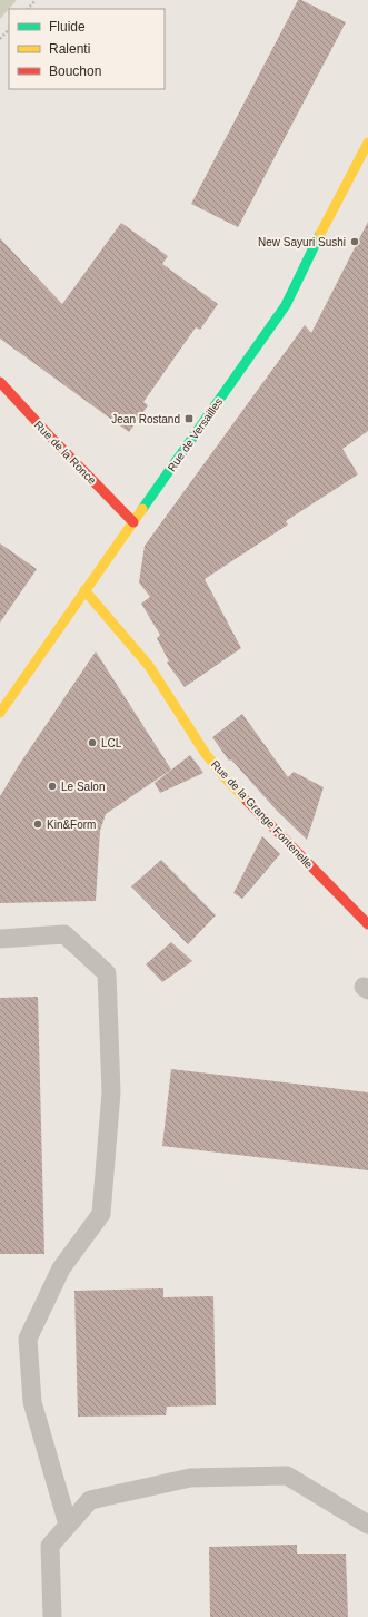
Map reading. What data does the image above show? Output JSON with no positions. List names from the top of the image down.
{
  "streets": {
    "main road": ["Rue de Versailles", "Rue de la Ronce", "Rue de la Grange Fontenelle"]
  },
  "crossings": [
    ["Rue de Versailles", "Rue de la Ronce"],
    ["Rue de Versailles", "Rue de la Grange Fontenelle"]
  ],
  "places": {
    "other": [
      "New Sayuri Sushi",
      "LCL",
      "Le Salon",
      "Kin&Form"
    ],
    "transit": ["Jean Rostand"]
  },
  "legend": ["Fluide", "Ralenti", "Bouchon"]
}
